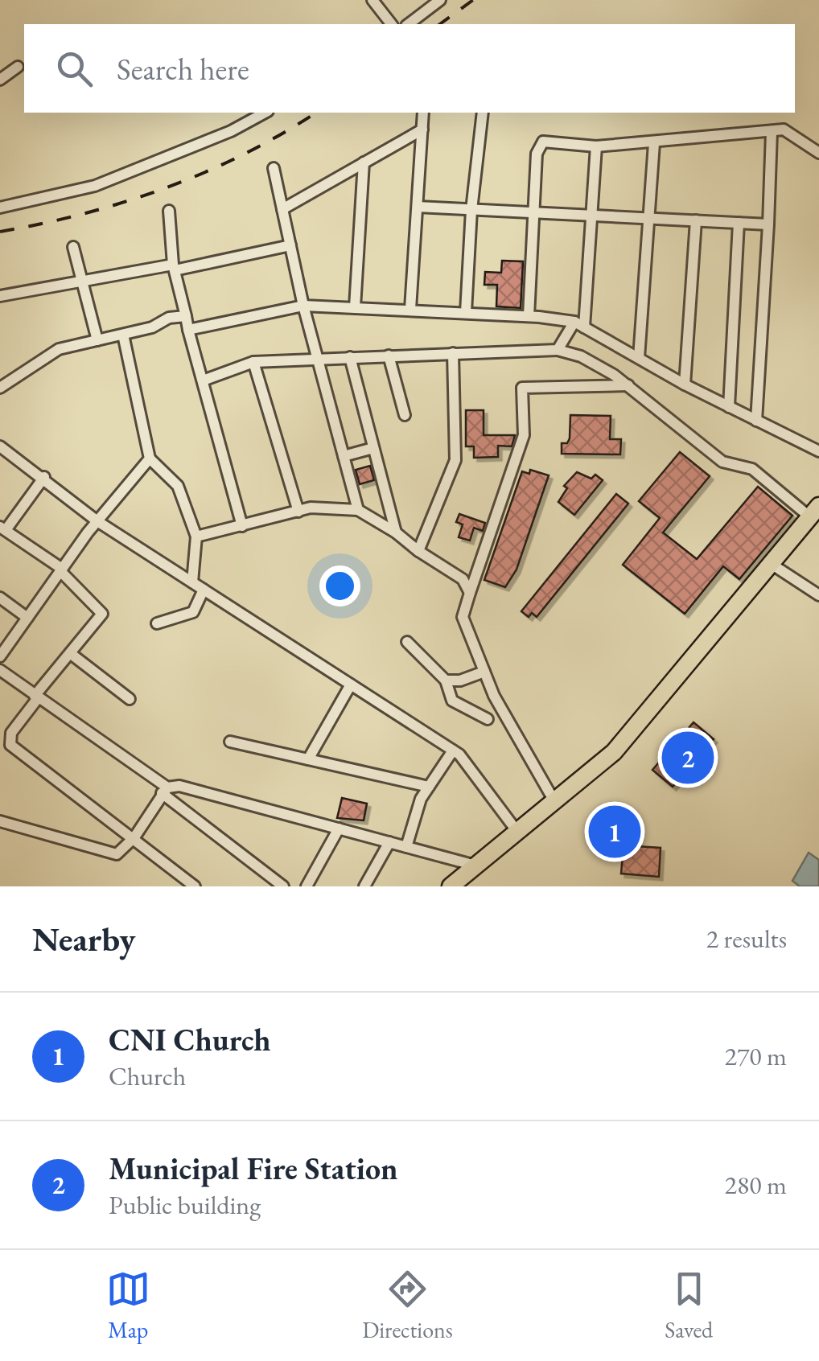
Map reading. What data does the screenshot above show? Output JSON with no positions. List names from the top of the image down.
{
  "page": {
    "search": "Search here",
    "pins": ["2", "1"],
    "heading": ["Nearby", "2 results"],
    "list": [
      {
        "mark": "1",
        "name": "CNI Church",
        "note": "Church",
        "value": "270 m"
      },
      {
        "mark": "2",
        "name": "Municipal Fire Station",
        "note": "Public building",
        "value": "280 m"
      }
    ],
    "nav": ["Map", "Directions", "Saved"]
  }
}
